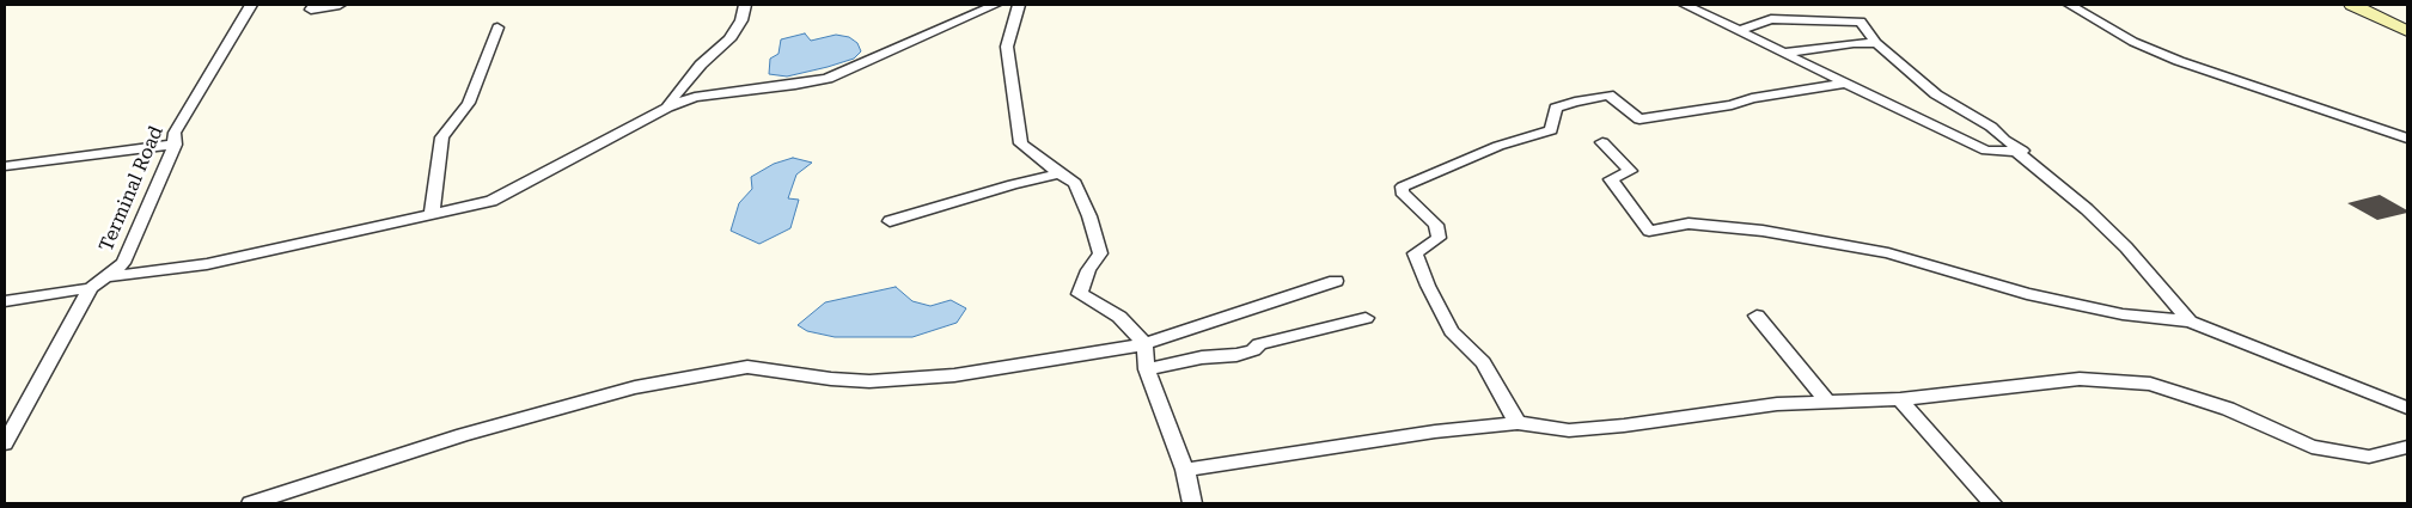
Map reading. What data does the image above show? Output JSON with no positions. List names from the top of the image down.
{
  "streets": {
    "street": ["Terminal Road"]
  }
}
